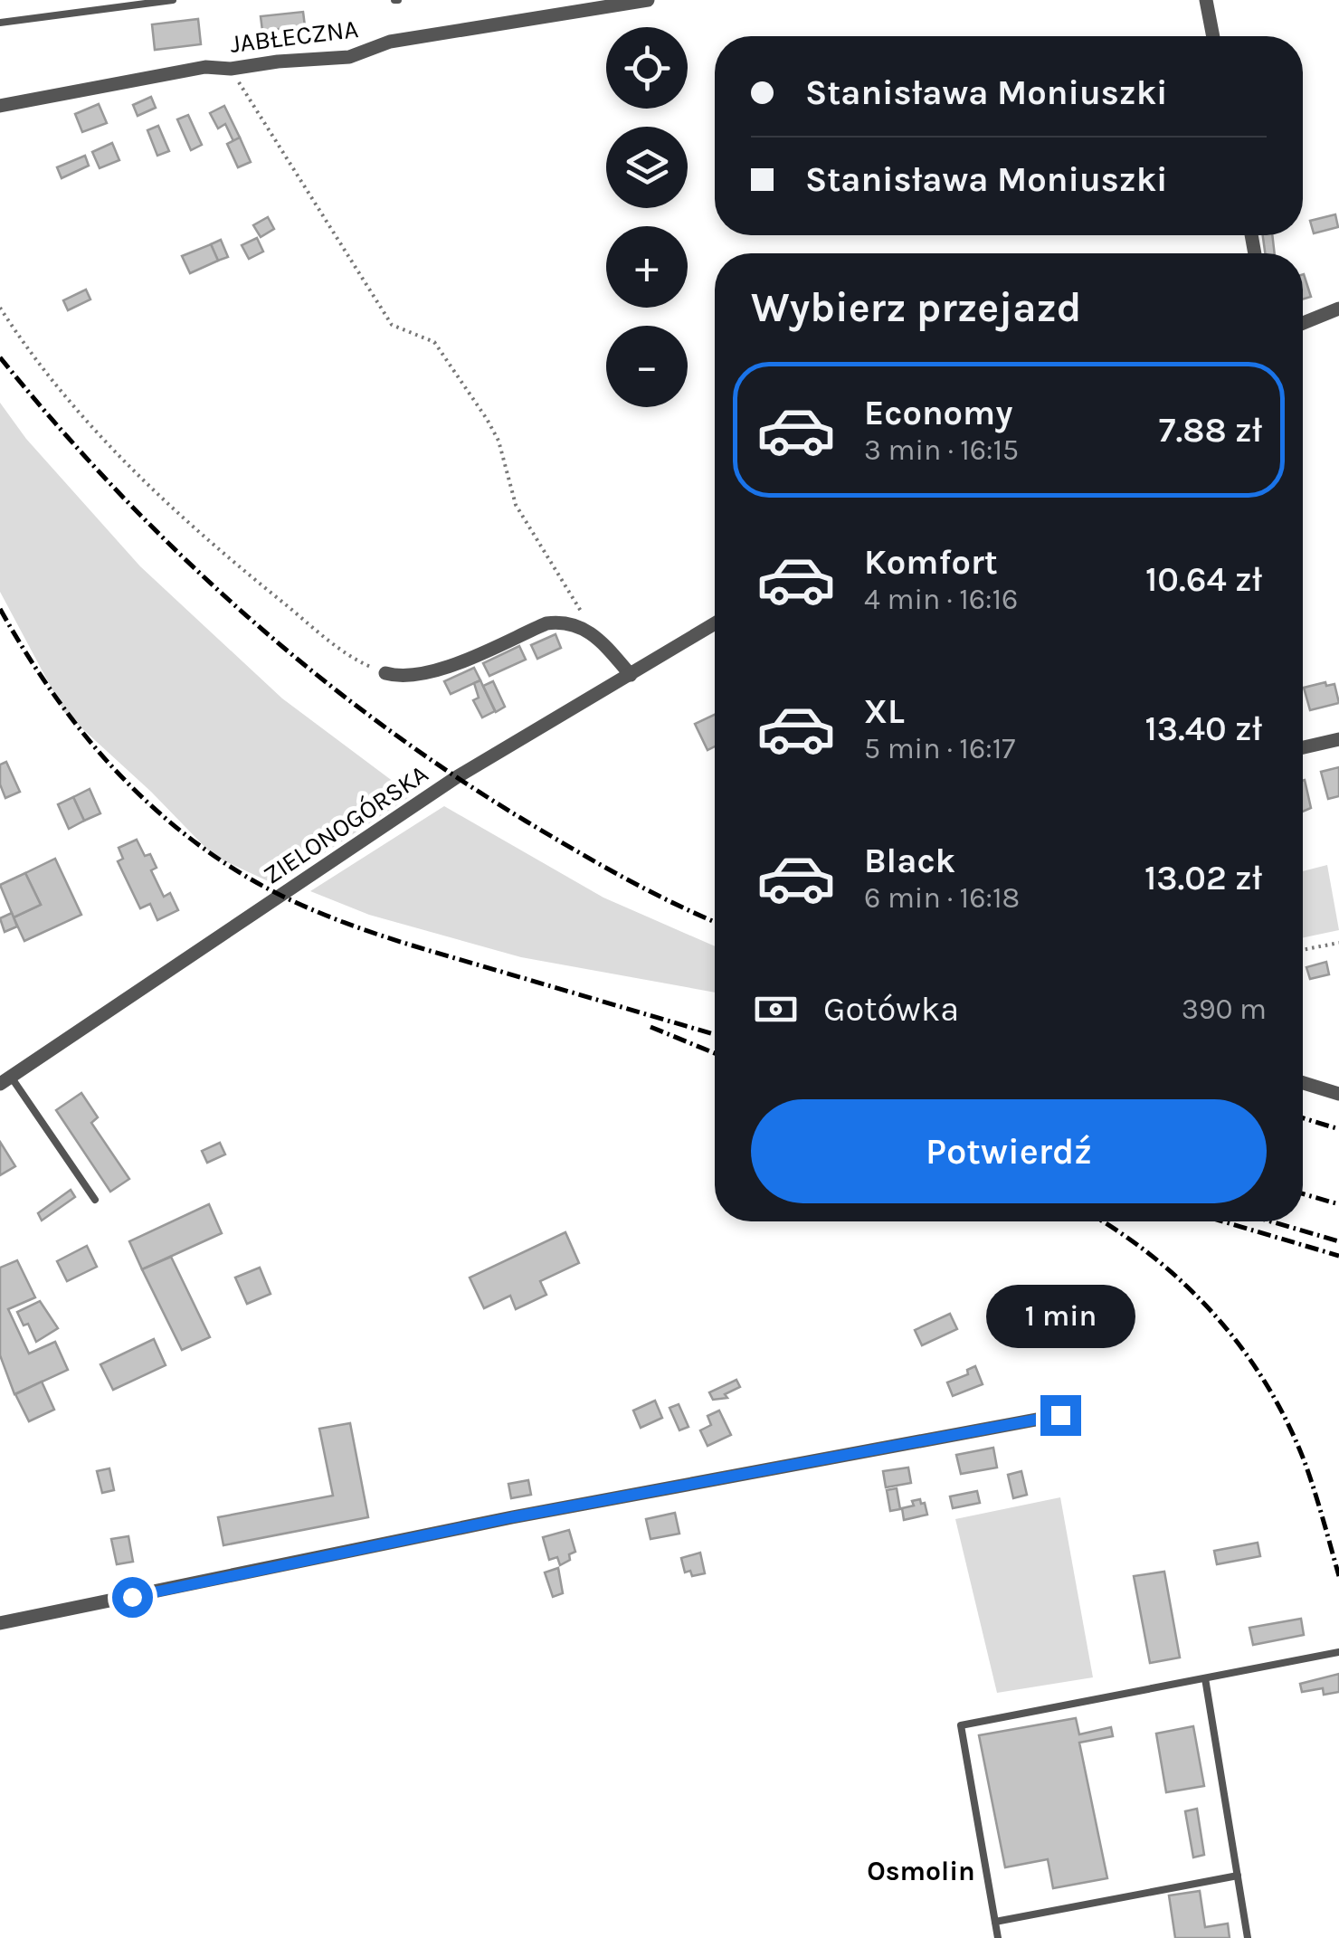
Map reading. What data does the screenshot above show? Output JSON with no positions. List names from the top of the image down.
{
  "streets": {
    "street": ["JABŁECZNA", "ZIELONOGÓRSKA"]
  },
  "districts": ["Osmolin"],
  "page": {
    "map_buttons": ["+", "−"],
    "banner": ["Stanisława Moniuszki", "Stanisława Moniuszki"],
    "heading": "Wybierz przejazd",
    "list": [
      {
        "name": "Economy",
        "note": "3 min · 16:15",
        "value": "7.88 zł"
      },
      {
        "name": "Komfort",
        "note": "4 min · 16:16",
        "value": "10.64 zł"
      },
      {
        "name": "XL",
        "note": "5 min · 16:17",
        "value": "13.40 zł"
      },
      {
        "name": "Black",
        "note": "6 min · 16:18",
        "value": "13.02 zł"
      }
    ],
    "pay": ["Gotówka", "390 m"],
    "buttons": "Potwierdź",
    "bubble": "1 min"
  }
}
